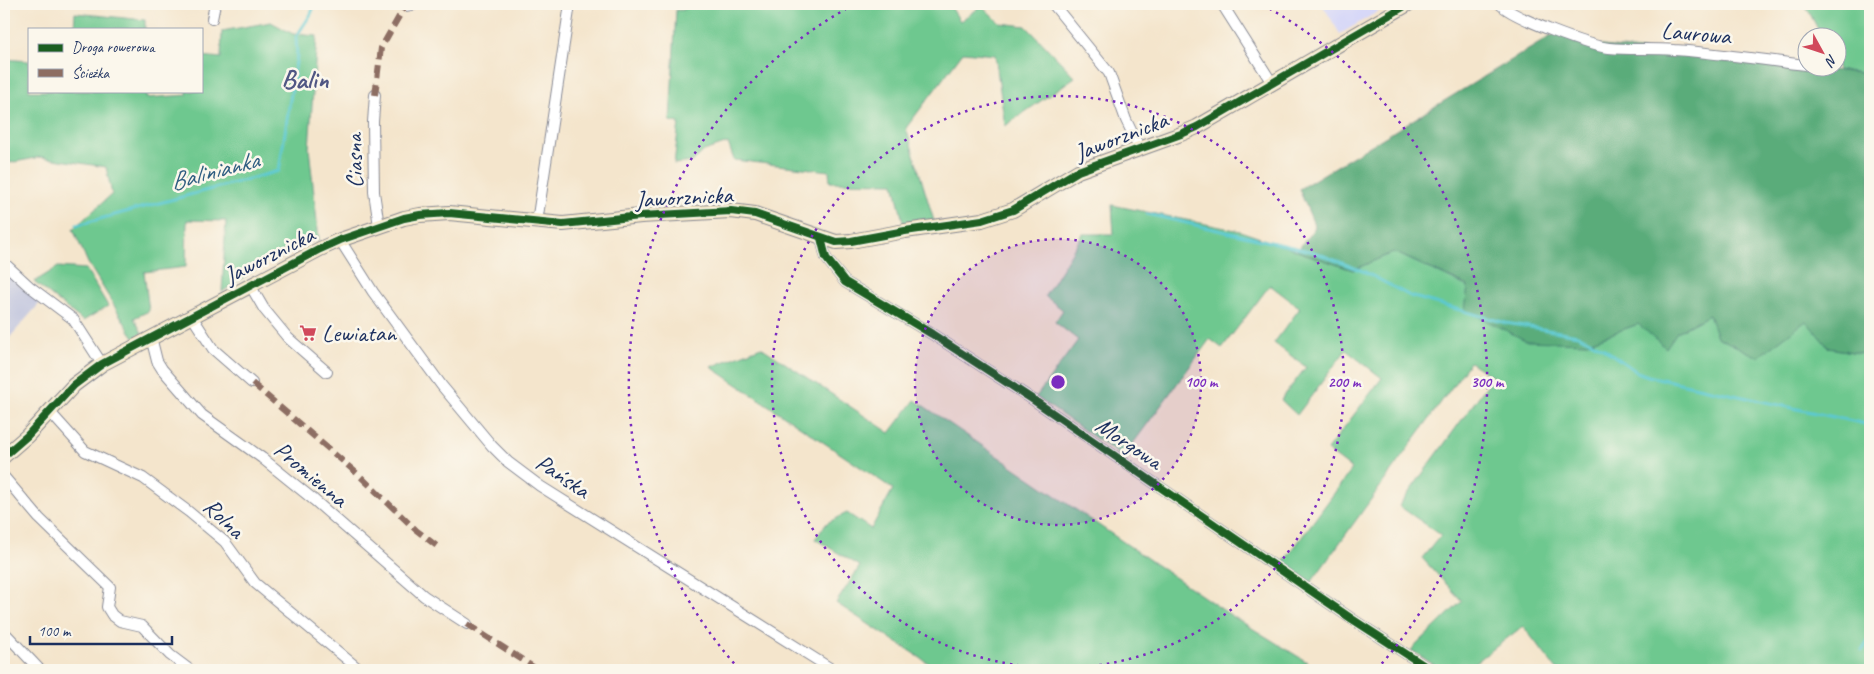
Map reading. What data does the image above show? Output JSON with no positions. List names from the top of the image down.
{
  "streets": {
    "street": [
      "Laurowa",
      "Jaworznicka",
      "Ciasna",
      "Morgowa",
      "Promienna",
      "Pańska",
      "Rolna"
    ]
  },
  "crossings": [
    ["Jaworznicka", "Ciasna"],
    ["Jaworznicka", "Morgowa"],
    ["Jaworznicka", "Promienna"],
    ["Jaworznicka", "Pańska"],
    ["Jaworznicka", "Rolna"]
  ],
  "districts": ["Balin"],
  "water": ["Balinianka"],
  "places": {
    "supermarket": ["Lewiatan"]
  },
  "legend": ["Droga rowerowa", "Ścieżka"],
  "scale_bar": "100 m",
  "north": "bottom right",
  "rings": ["100 m", "200 m", "300 m"]
}
